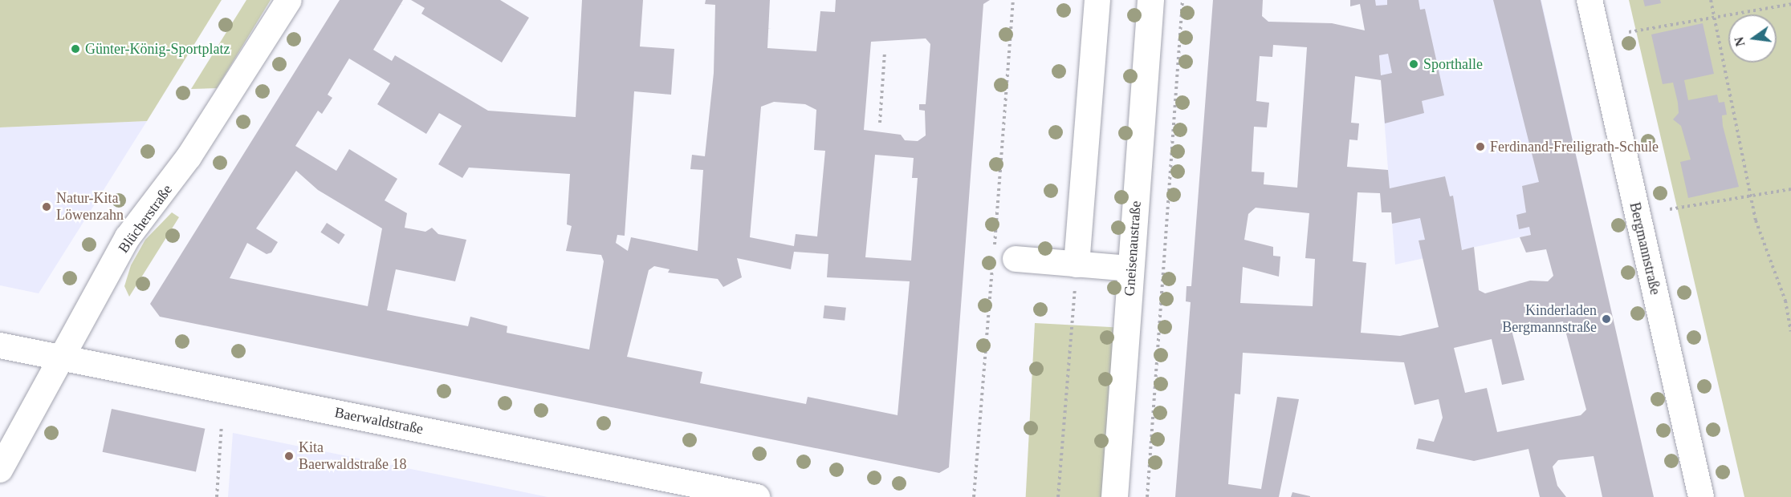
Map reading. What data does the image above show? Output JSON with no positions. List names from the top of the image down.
{
  "streets": {
    "main road": ["Gneisenaustraße"],
    "street": ["Blücherstraße", "Bergmannstraße", "Baerwaldstraße"]
  },
  "crossings": [
    ["Blücherstraße", "Baerwaldstraße"]
  ],
  "places": [
    "Günter-König-Sportplatz",
    "Sporthalle",
    "Ferdinand-Freiligrath-Schule",
    "Natur-Kita Löwenzahn",
    "Kinderladen Bergmannstraße",
    "Kita Baerwaldstraße 18"
  ],
  "north": "left"
}
